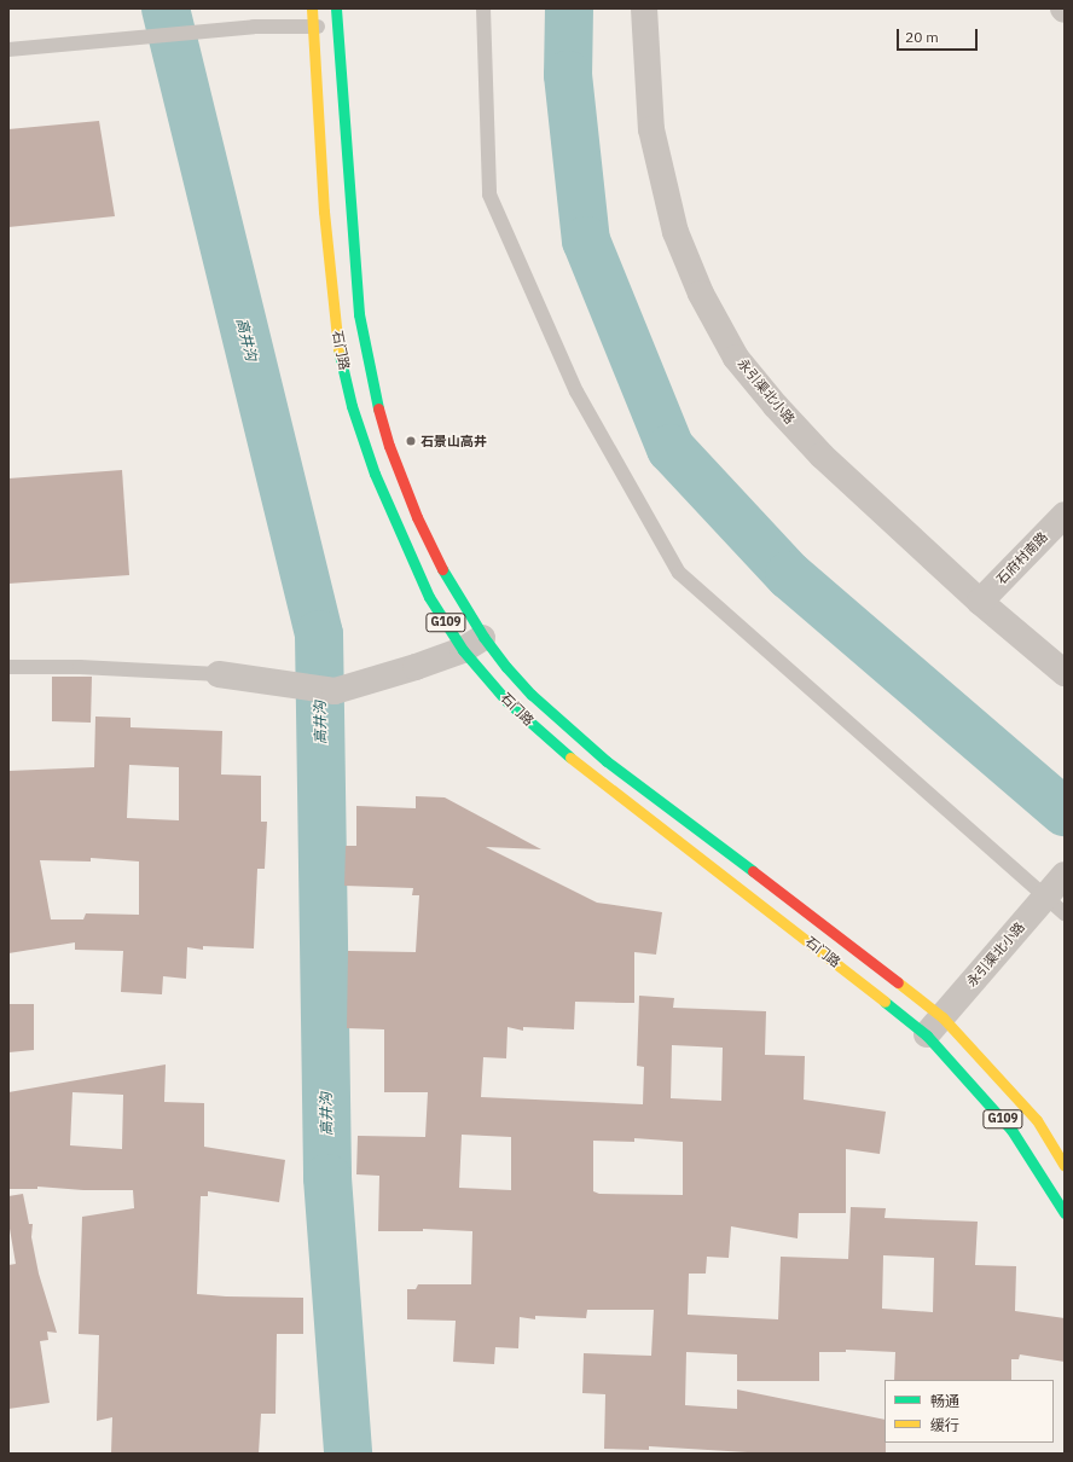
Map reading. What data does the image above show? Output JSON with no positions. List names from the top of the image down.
{
  "streets": {
    "highway": ["石门路", "G109"],
    "street": ["永引渠北小路", "石府村南路"]
  },
  "crossings": [
    ["石门路", "永引渠北小路"],
    ["永引渠北小路", "石府村南路"]
  ],
  "water": ["高井沟"],
  "places": ["石景山高井"],
  "legend": ["畅通", "缓行"],
  "scale_bar": "20 m"
}
